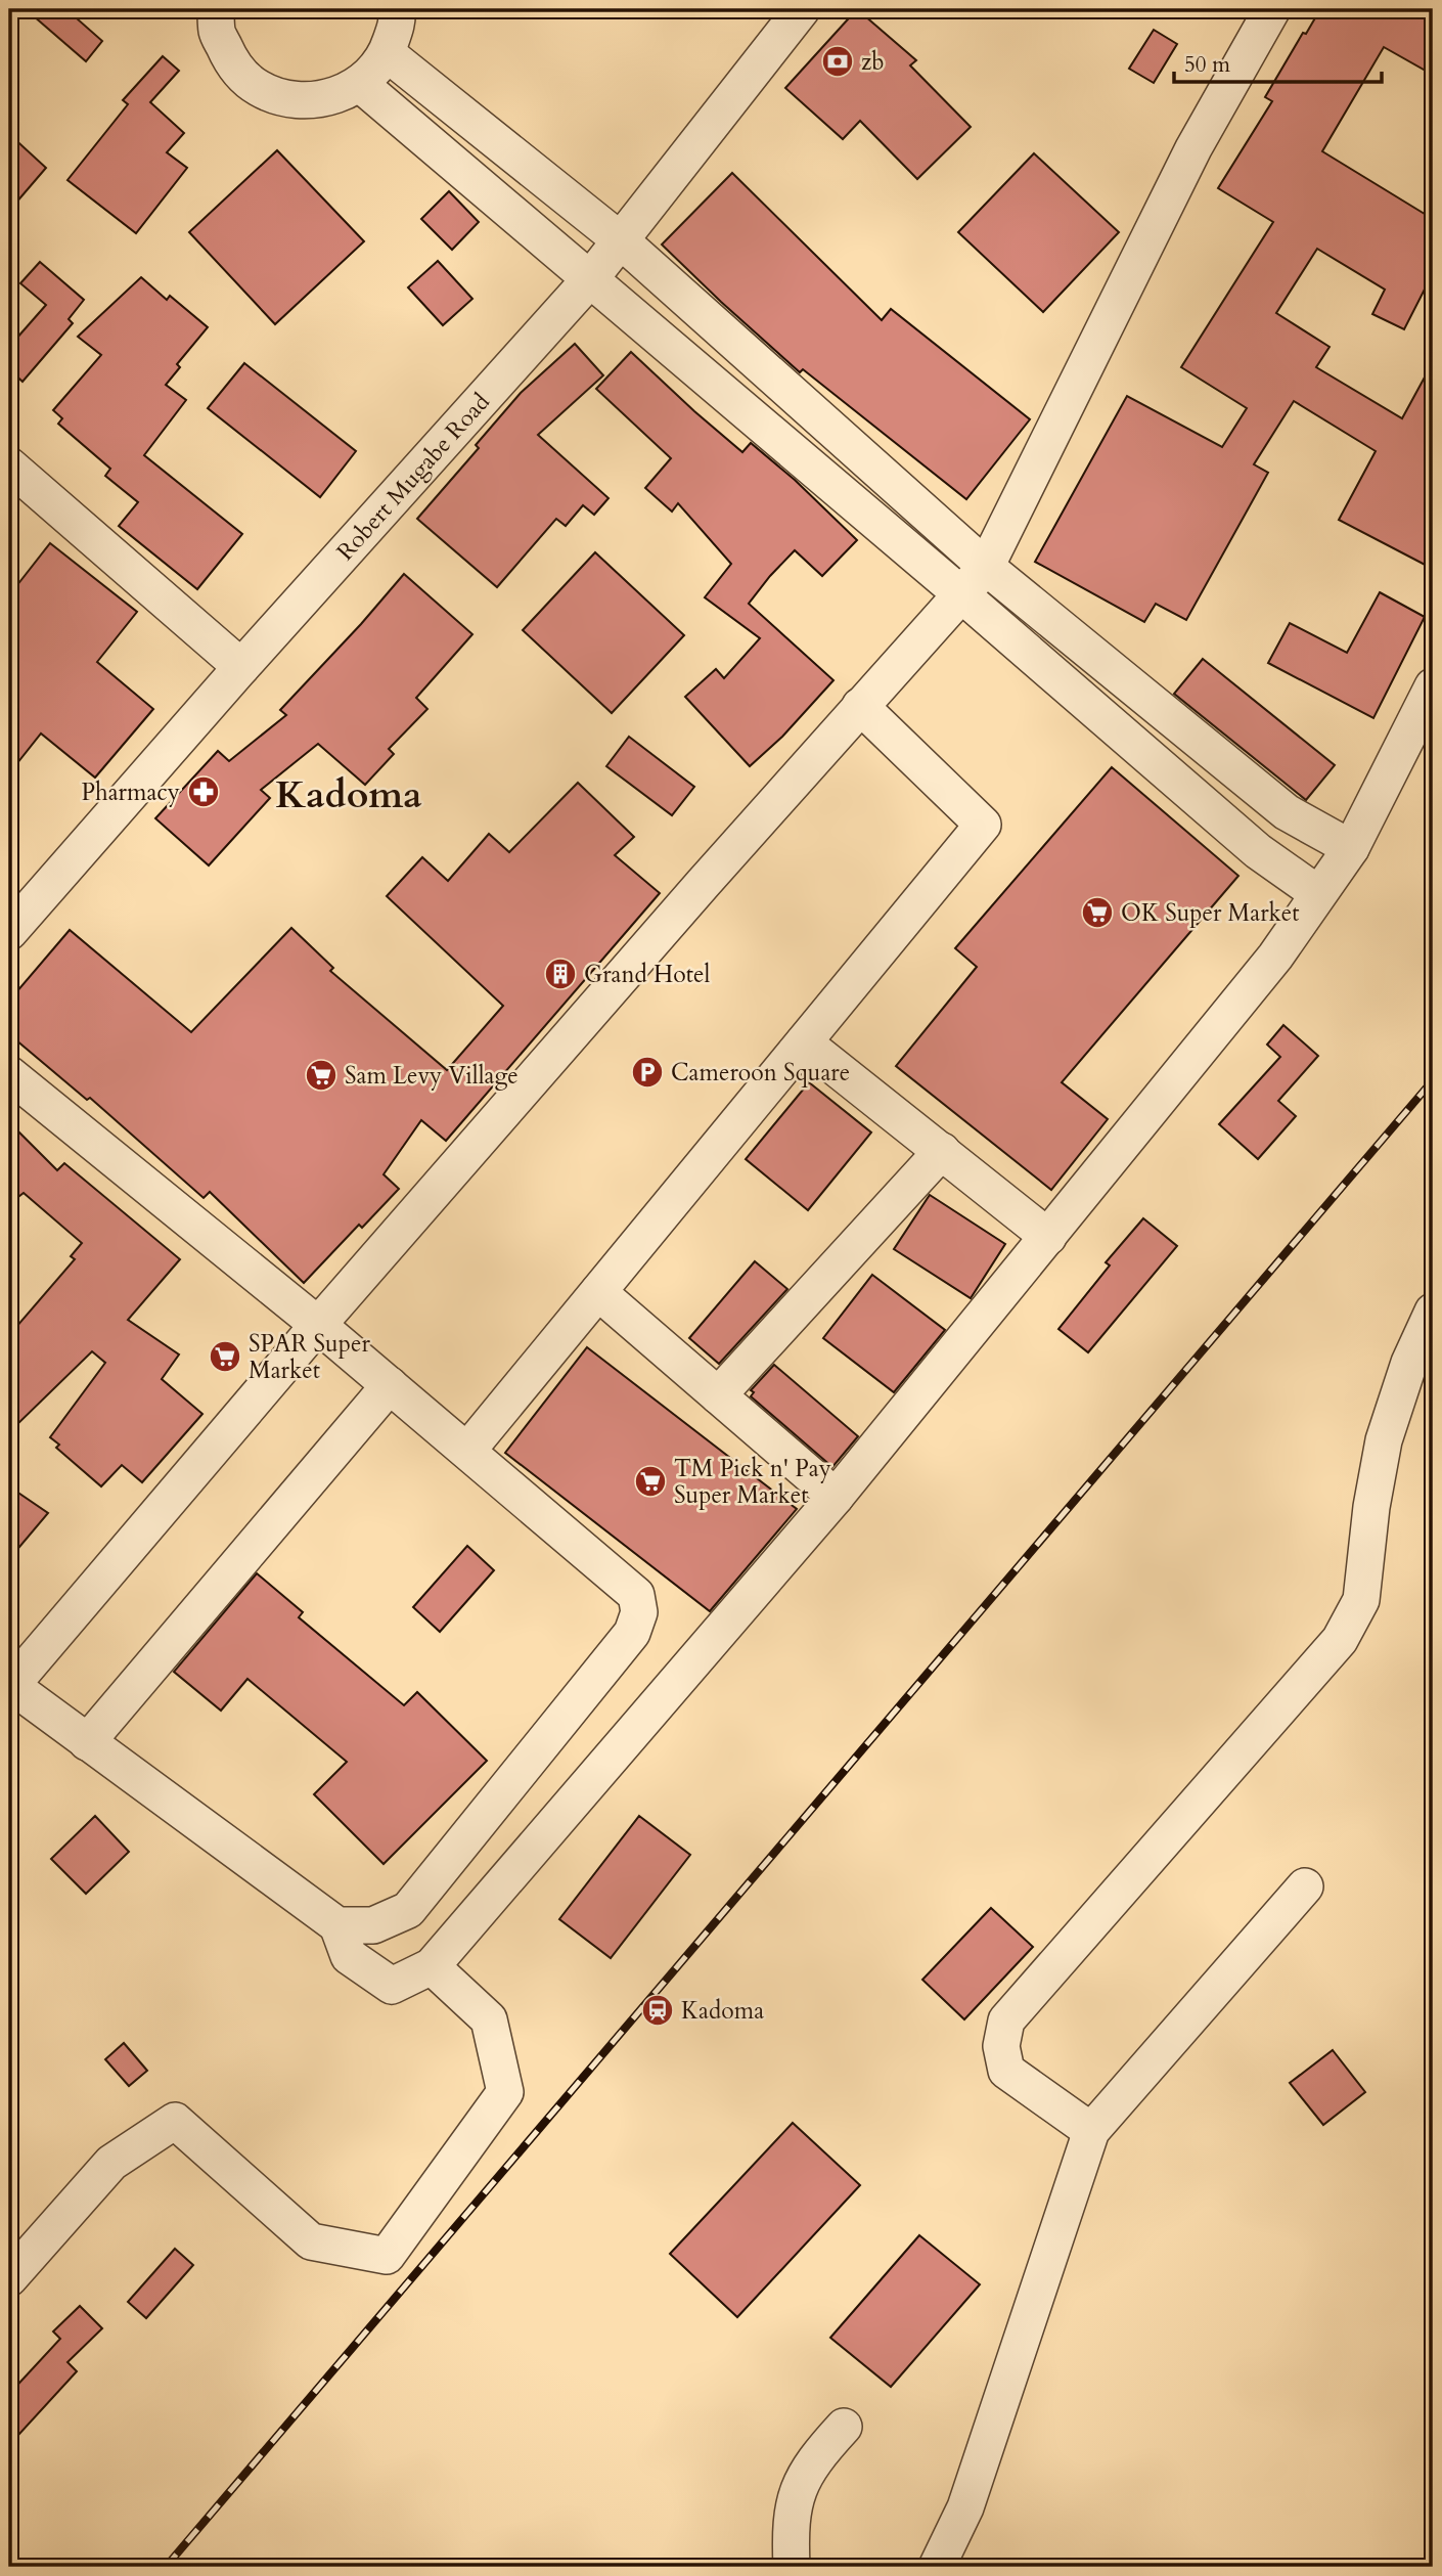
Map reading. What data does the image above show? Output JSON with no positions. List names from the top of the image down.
{
  "streets": {
    "street": ["Robert Mugabe Road"]
  },
  "districts": ["Kadoma"],
  "places": {
    "bank": ["zb"],
    "pharmacy": ["Pharmacy"],
    "supermarket": [
      "OK Super Market",
      "Sam Levy Village",
      "SPAR Super Market",
      "TM Pick n' Pay Super Market"
    ],
    "building": ["Grand Hotel"],
    "parking": ["Cameroon Square"],
    "station": ["Kadoma"]
  },
  "scale_bar": "50 m"
}
